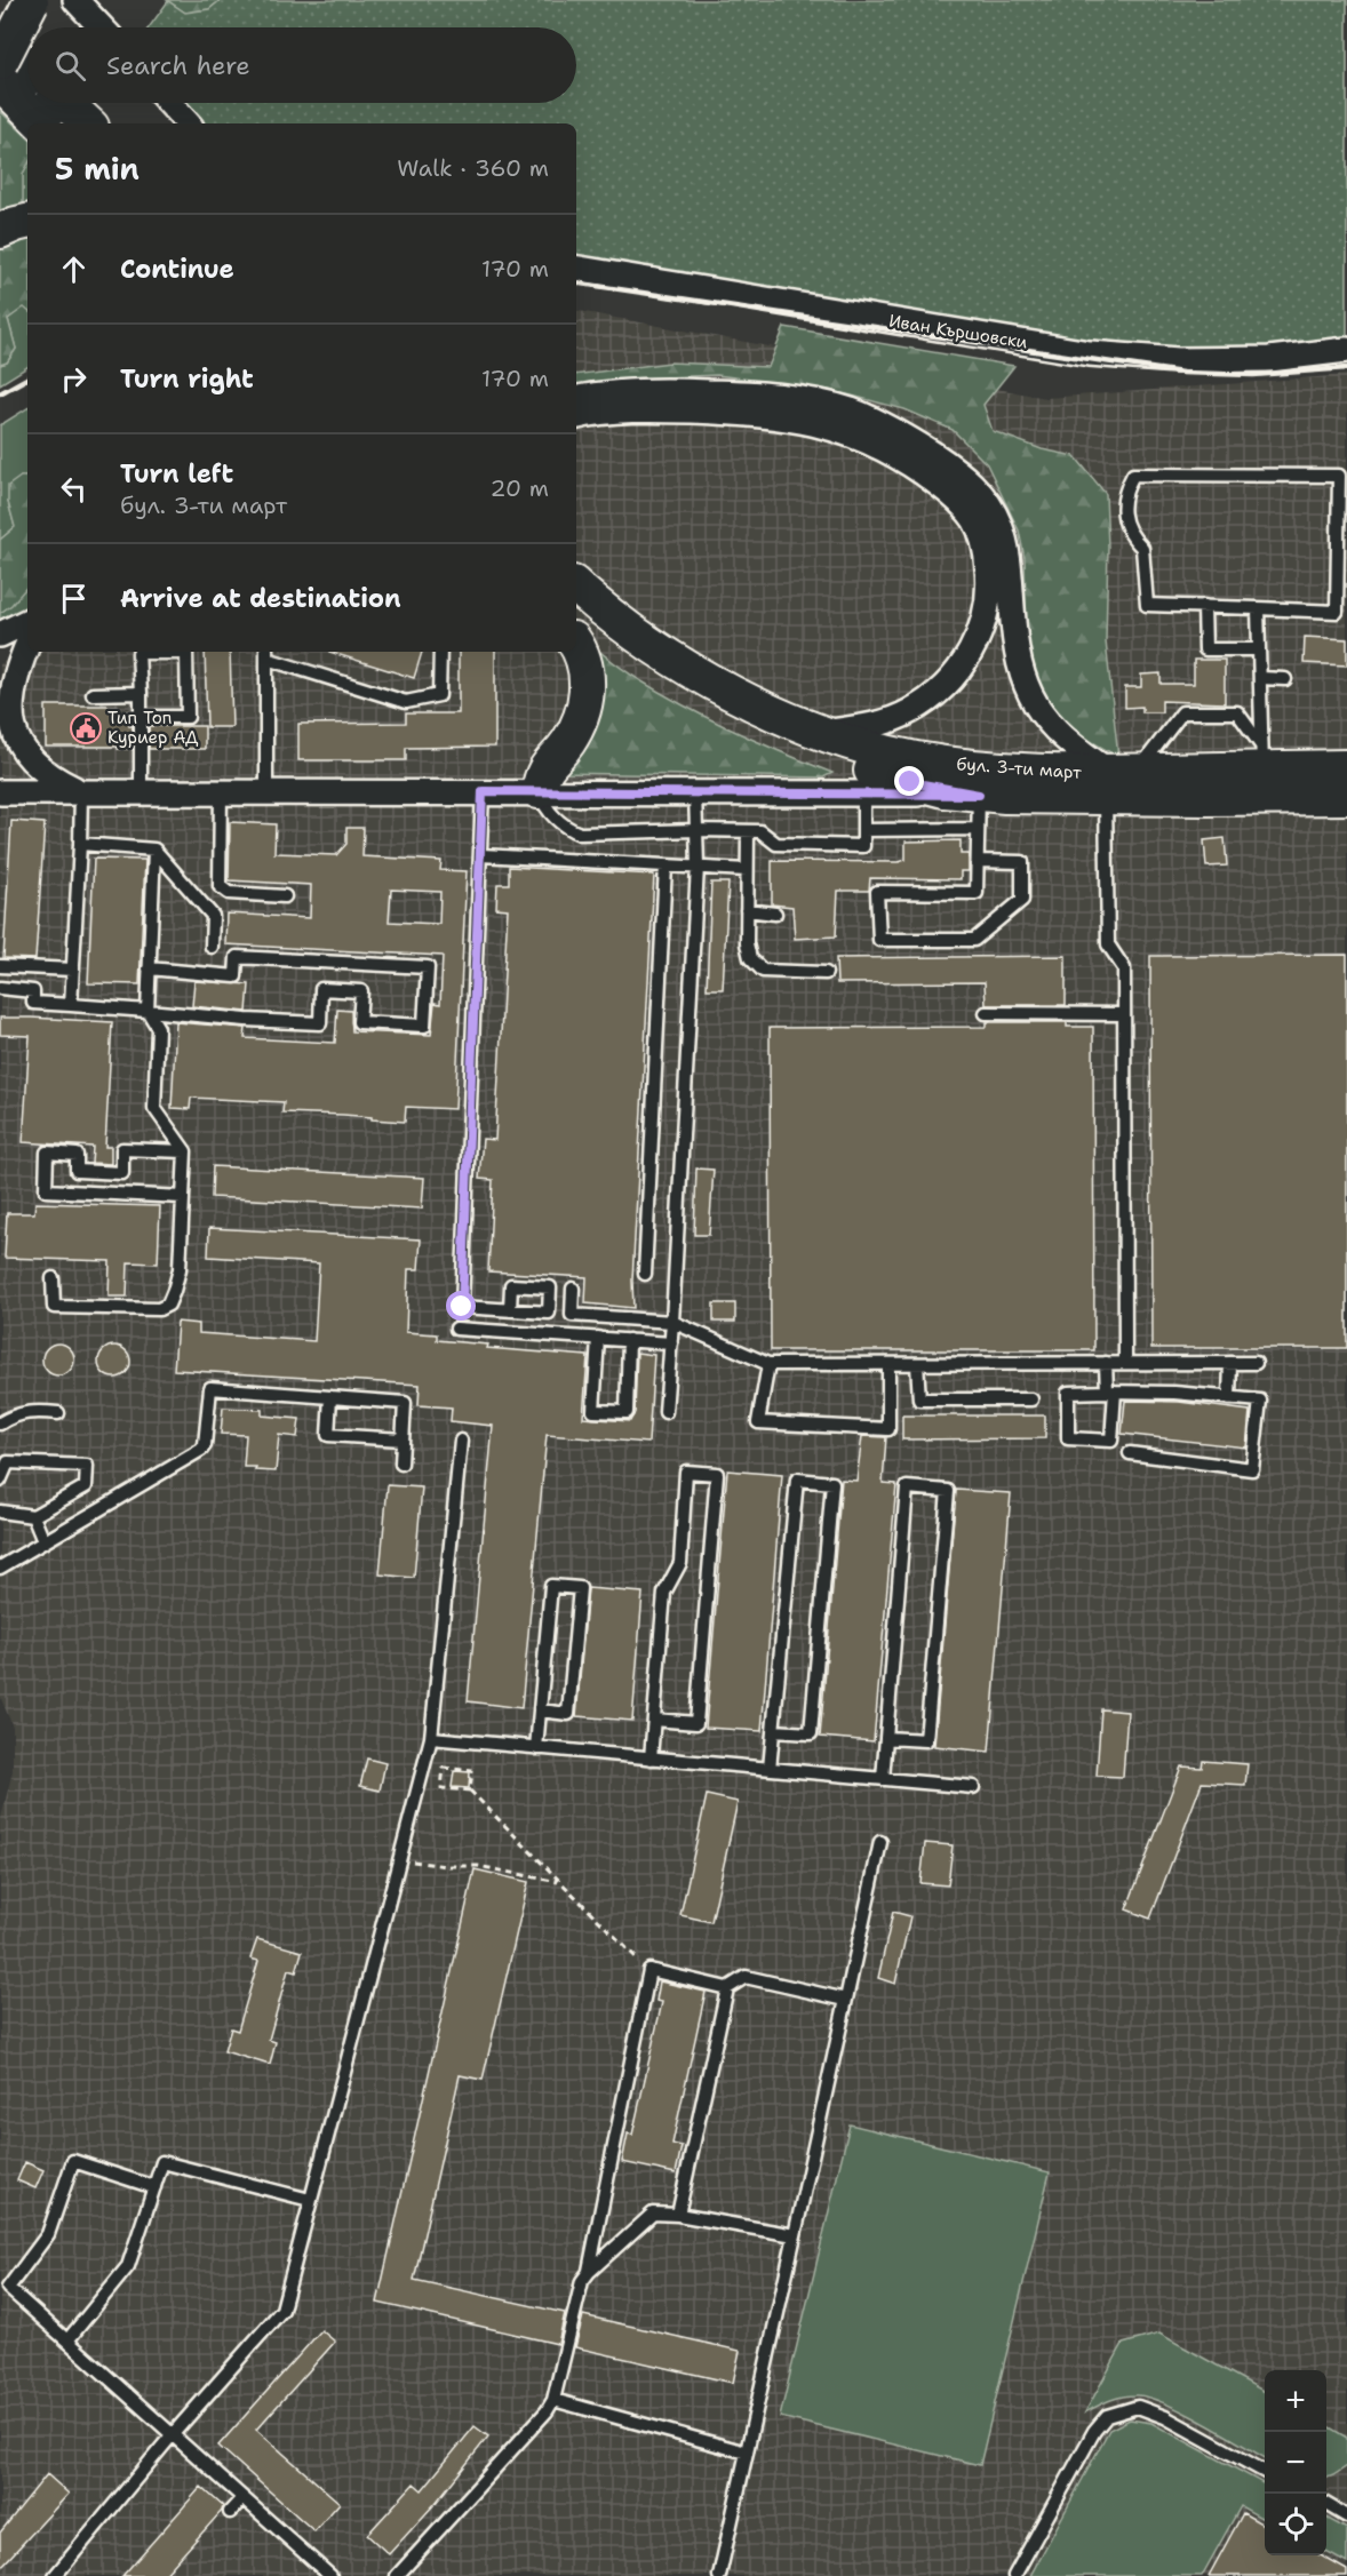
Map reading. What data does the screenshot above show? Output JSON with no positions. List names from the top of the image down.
{
  "streets": {
    "main road": ["бул. 3-ти март"],
    "street": ["Иван Кършовски"]
  },
  "places": {
    "public building": ["Тип Топ Куриер АД"]
  },
  "page": {
    "search": "Search here",
    "heading": ["5 min", "Walk · 360 m"],
    "list": [
      ["Continue", "170 m"],
      ["Turn right", "170 m"],
      ["Turn left", "бул. 3-ти март", "20 m"],
      "Arrive at destination"
    ],
    "map_buttons": ["+", "−"]
  }
}
